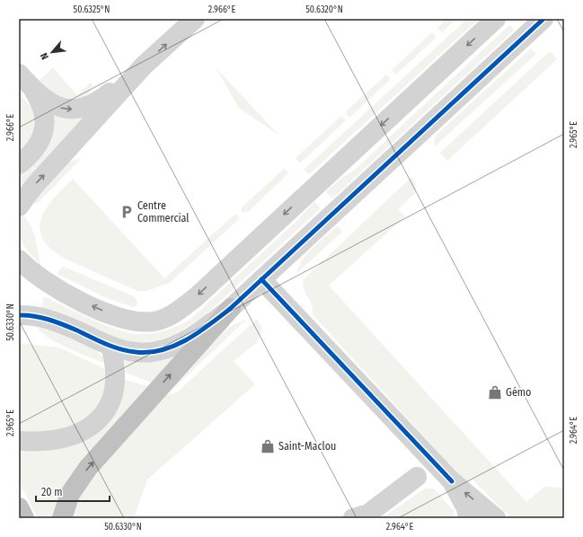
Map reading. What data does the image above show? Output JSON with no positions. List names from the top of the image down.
{
  "places": {
    "parking": ["Centre Commercial"],
    "shop": ["Gémo", "Saint-Maclou"]
  },
  "scale_bar": "20 m",
  "north": "bottom left",
  "coordinates": [
    "50.6325°N",
    "2.966°E",
    "50.6320°N",
    "2.965°E",
    "50.6330°N",
    "2.964°E"
  ]
}
